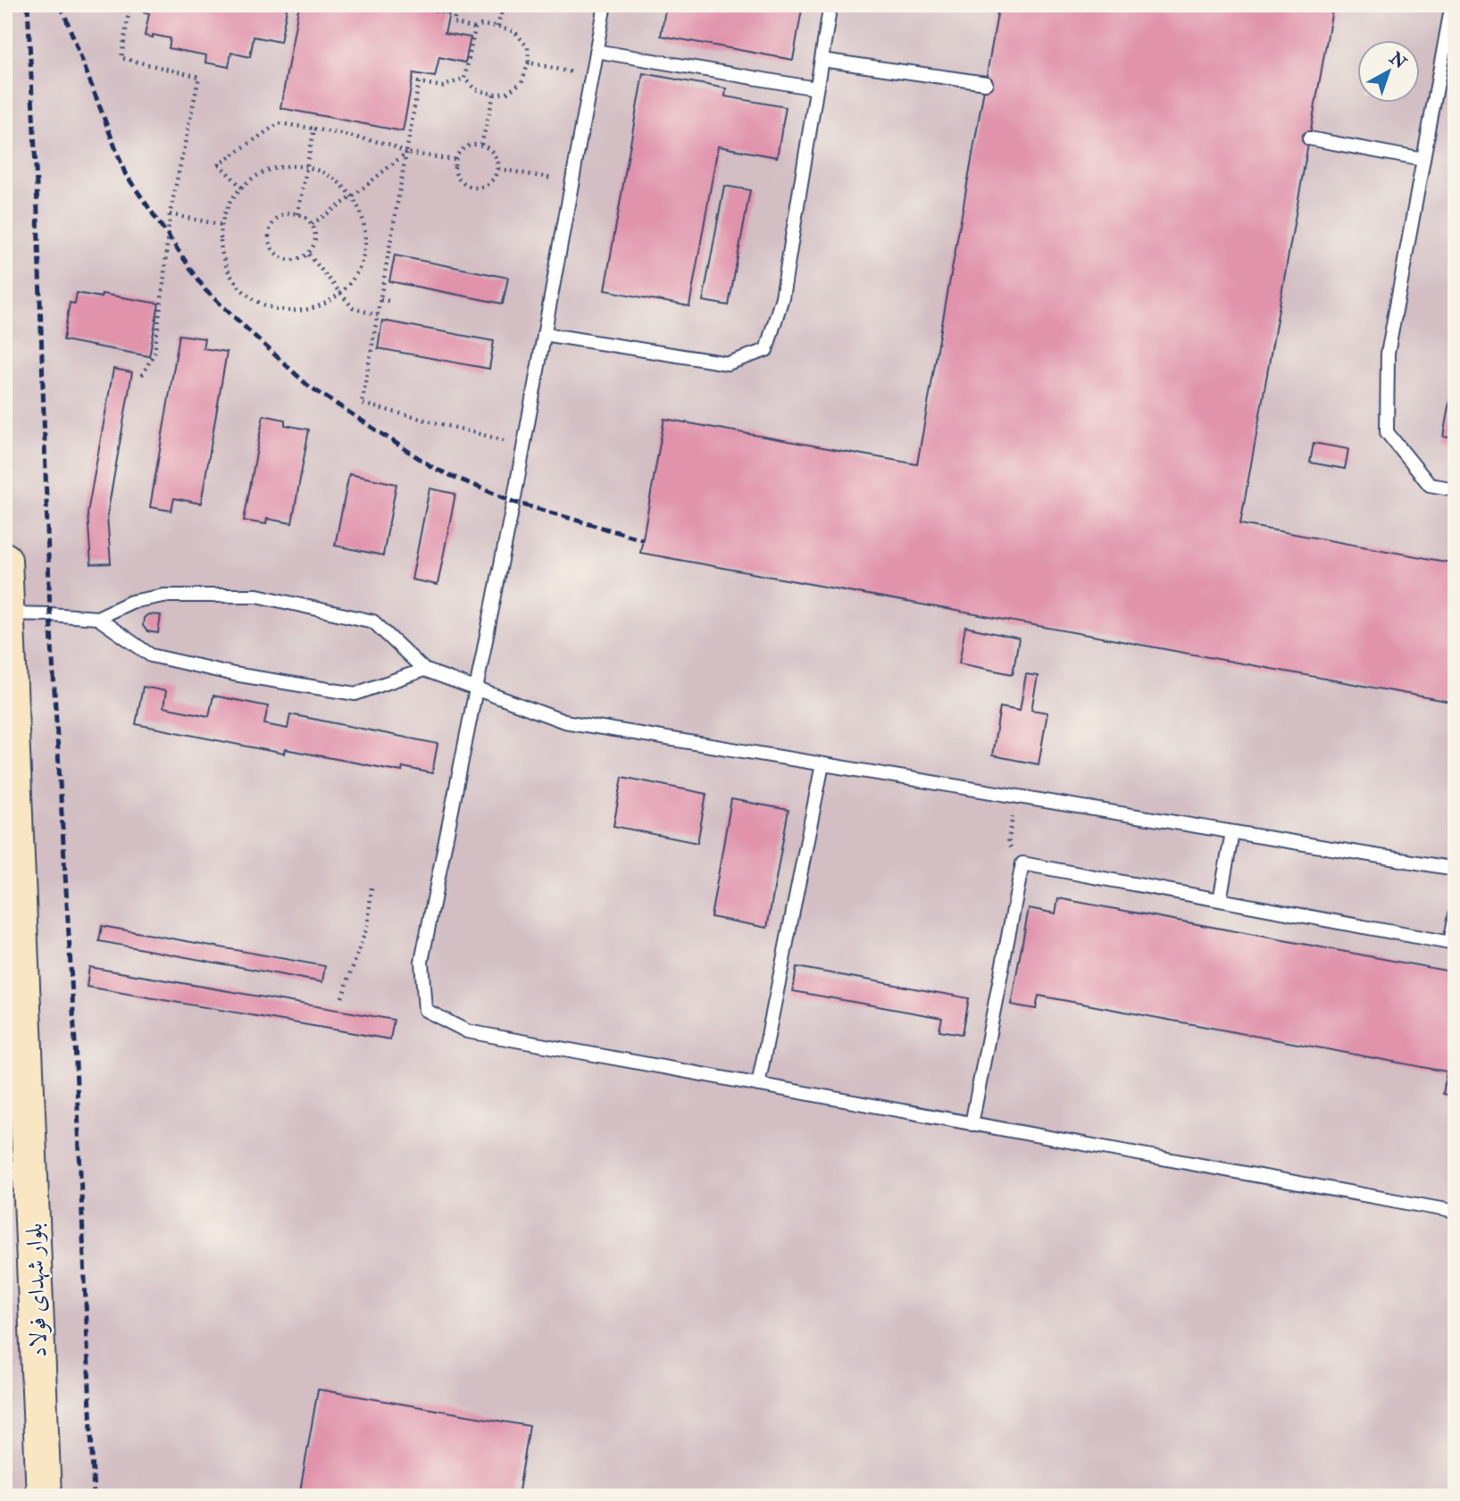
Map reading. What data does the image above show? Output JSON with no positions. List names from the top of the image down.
{
  "streets": {
    "street": ["بلوار شهدای فولاد"]
  },
  "north": "top right"
}
